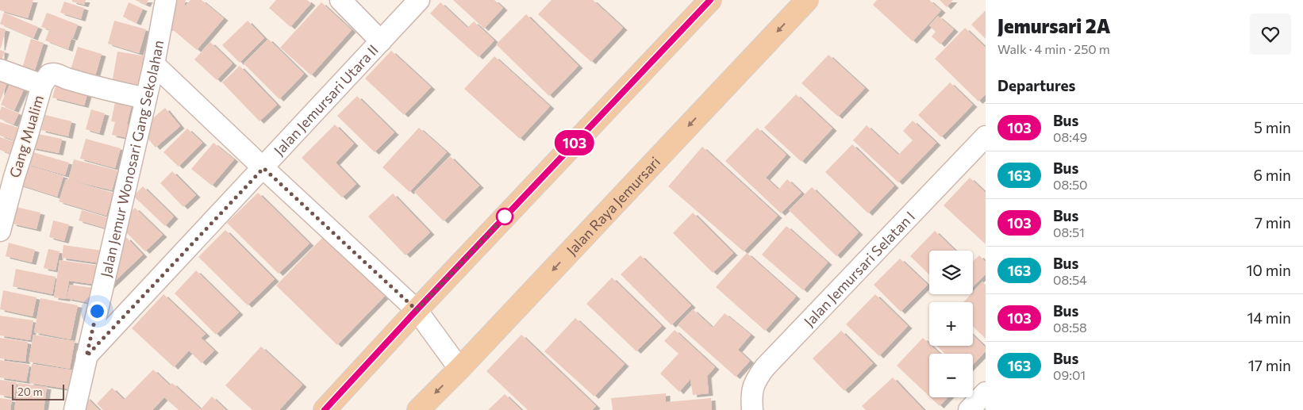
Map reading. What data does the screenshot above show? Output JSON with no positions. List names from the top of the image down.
{
  "streets": {
    "main road": ["Jalan Raya Jemursari"],
    "street": [
      "Jalan Jemursari Utara II",
      "Gang Mualim",
      "Jalan Jemur Wonosari Gang Sekolahan",
      "Jalan Jemursari Selatan I"
    ]
  },
  "crossings": [
    ["Jalan Jemursari Utara II", "Jalan Jemur Wonosari Gang Sekolahan"]
  ],
  "lines": ["bus line 103"],
  "scale_bar": "20 m",
  "page": {
    "on_map": "103",
    "heading": [
      ["Jemursari 2A", "Walk · 4 min · 250 m"],
      "Departures"
    ],
    "list": [
      {
        "mark": "103",
        "name": "Bus",
        "note": "08:49",
        "value": "5 min"
      },
      {
        "mark": "163",
        "name": "Bus",
        "note": "08:50",
        "value": "6 min"
      },
      {
        "mark": "103",
        "name": "Bus",
        "note": "08:51",
        "value": "7 min"
      },
      {
        "mark": "163",
        "name": "Bus",
        "note": "08:54",
        "value": "10 min"
      },
      {
        "mark": "103",
        "name": "Bus",
        "note": "08:58",
        "value": "14 min"
      },
      {
        "mark": "163",
        "name": "Bus",
        "note": "09:01",
        "value": "17 min"
      }
    ],
    "map_buttons": ["+", "−"],
    "scale": "20 m"
  }
}
